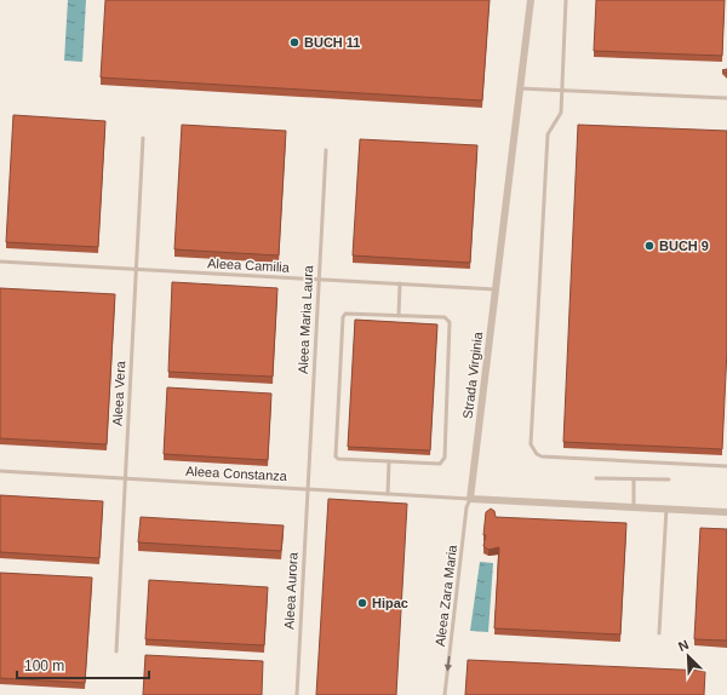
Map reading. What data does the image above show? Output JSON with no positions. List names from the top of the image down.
{
  "streets": {
    "street": ["Strada Virginia"],
    "lane": [
      "Aleea Camilia",
      "Aleea Maria Laura",
      "Aleea Vera",
      "Aleea Constanza",
      "Aleea Aurora",
      "Aleea Zara Maria"
    ]
  },
  "crossings": [
    ["Aleea Camilia", "Aleea Maria Laura"],
    ["Aleea Camilia", "Strada Virginia"],
    ["Aleea Camilia", "Aleea Vera"],
    ["Aleea Maria Laura", "Aleea Constanza"],
    ["Aleea Maria Laura", "Aleea Aurora"],
    ["Strada Virginia", "Aleea Constanza"],
    ["Strada Virginia", "Aleea Zara Maria"],
    ["Aleea Vera", "Aleea Constanza"],
    ["Aleea Constanza", "Aleea Aurora"],
    ["Aleea Constanza", "Aleea Zara Maria"]
  ],
  "one_way": ["Aleea Zara Maria"],
  "places": ["BUCH 11", "BUCH 9", "Hipac"],
  "scale_bar": "100 m",
  "north": "top left"
}
